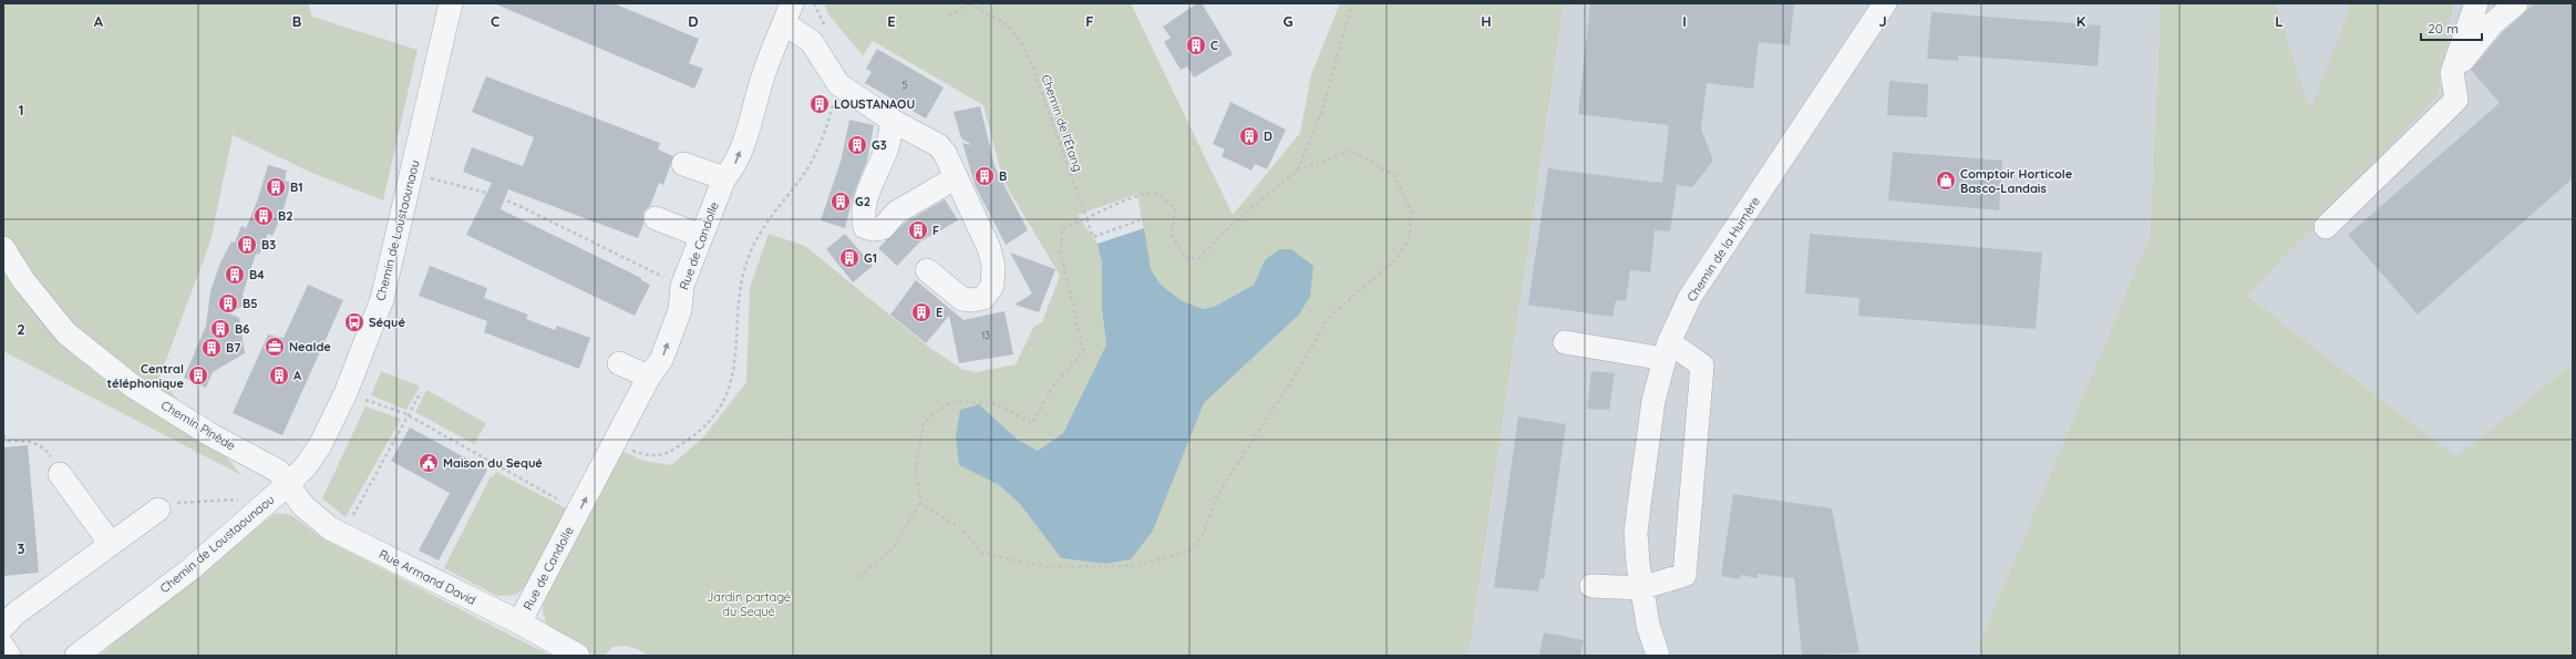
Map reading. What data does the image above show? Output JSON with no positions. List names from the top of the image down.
{
  "streets": {
    "street": [
      "Chemin de Loustaounaou",
      "Rue de Candolle",
      "Chemin de la Humère",
      "Chemin Pinède",
      "Rue Armand David"
    ],
    "path": ["Chemin de l’Étang"]
  },
  "crossings": [
    ["Chemin de Loustaounaou", "Chemin Pinède"],
    ["Chemin de Loustaounaou", "Rue Armand David"],
    ["Rue de Candolle", "Rue Armand David"],
    ["Chemin Pinède", "Rue Armand David"]
  ],
  "one_way": ["Rue de Candolle"],
  "parks": ["Jardin partagé du Sequé"],
  "places": {
    "building": [
      "C",
      "LOUSTANAOU",
      "D",
      "G3",
      "B",
      "B1",
      "G2",
      "B2",
      "F",
      "B3",
      "G1",
      "B4",
      "B5",
      "E",
      "B6",
      "B7",
      "Central téléphonique",
      "A"
    ],
    "shop": ["Comptoir Horticole Basco-Landais"],
    "bus stop": ["Séqué"],
    "office": ["Nealde"],
    "public building": ["Maison du Sequé"]
  },
  "house_numbers": ["5", "13"],
  "scale_bar": "20 m",
  "grid": {
    "columns": [
      "A",
      "B",
      "C",
      "D",
      "E",
      "F",
      "G",
      "H",
      "I",
      "J",
      "K",
      "L"
    ],
    "rows": ["1", "2", "3"]
  }
}
